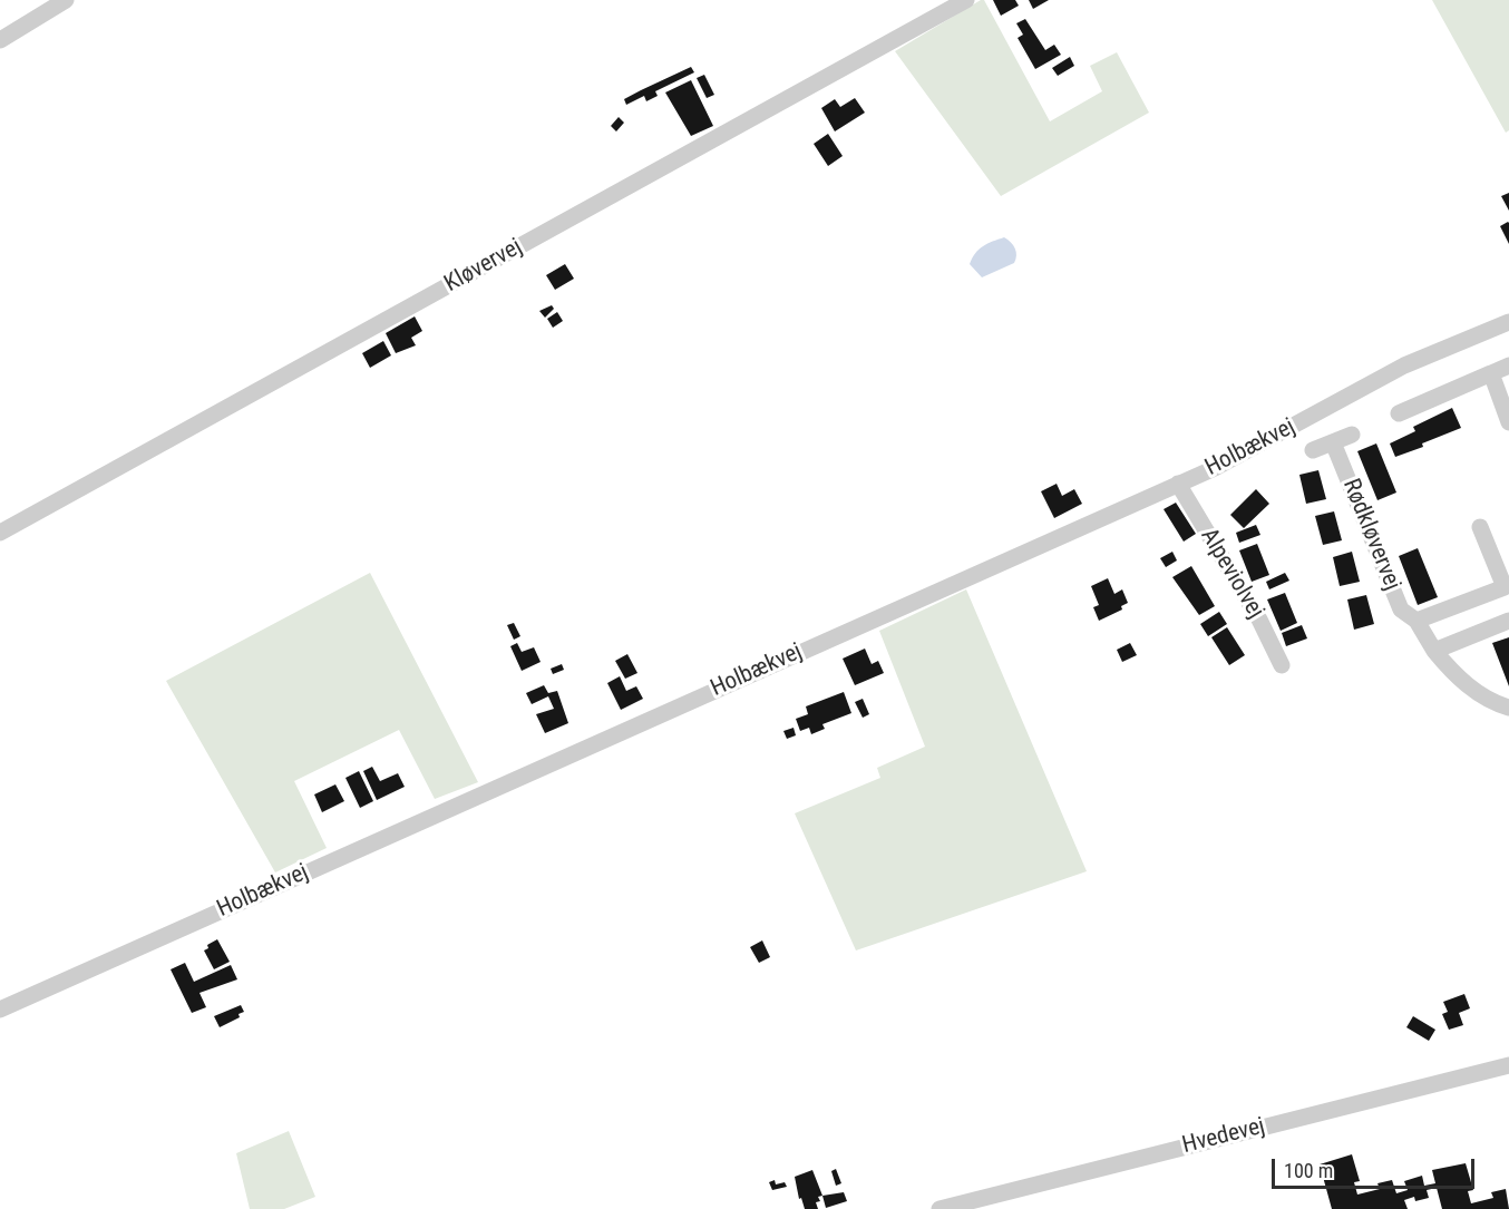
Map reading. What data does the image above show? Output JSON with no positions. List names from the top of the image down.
{
  "streets": {
    "street": [
      "Kløvervej",
      "Holbækvej",
      "Rødkløvervej",
      "Alpeviolvej",
      "Hvedevej"
    ]
  },
  "crossings": [
    ["Holbækvej", "Alpeviolvej"]
  ],
  "scale_bar": "100 m"
}
